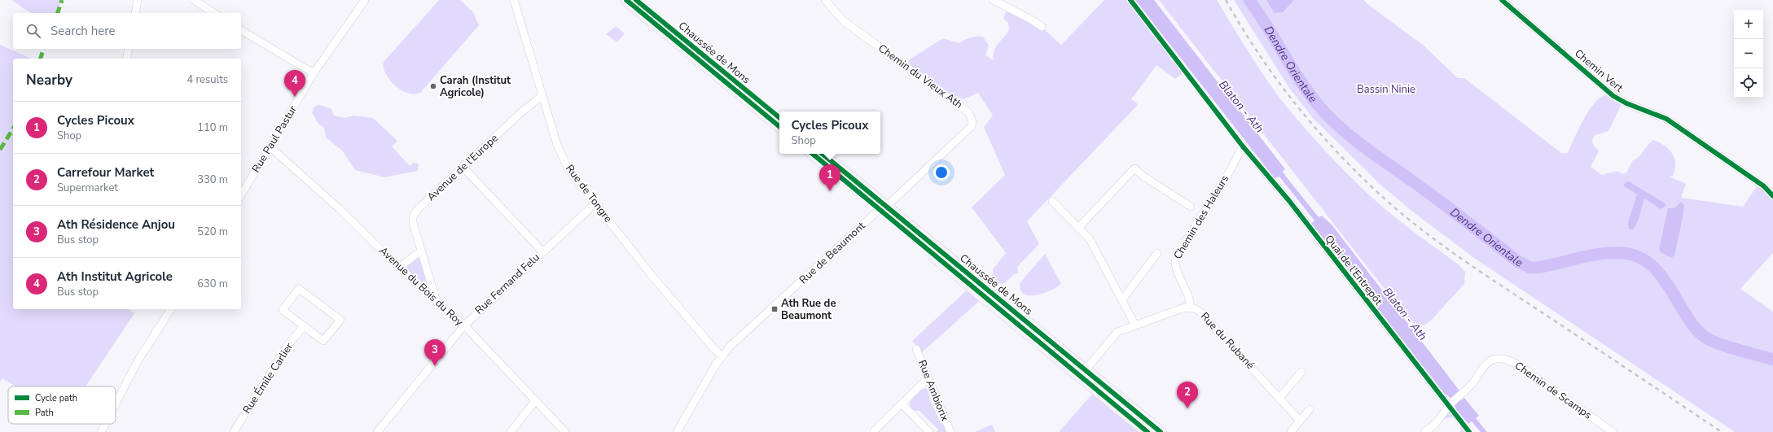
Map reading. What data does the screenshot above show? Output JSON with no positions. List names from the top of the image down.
{
  "streets": {
    "main road": ["Chaussée de Mons"],
    "street": [
      "Chemin Vert",
      "Chemin du Vieux Ath",
      "Rue Paul Pastur",
      "Avenue de l'Europe",
      "Rue de Tongre",
      "Chemin des Haleurs",
      "Rue de Beaumont",
      "Quai de l'Entrepôt",
      "Rue Fernand Felu",
      "Avenue du Bois du Roy",
      "Rue du Rubané",
      "Rue Émile Carlier",
      "Rue Ambiorix",
      "Chemin de Scamps"
    ]
  },
  "crossings": [
    ["Chaussée de Mons", "Chemin du Vieux Ath"],
    ["Chaussée de Mons", "Rue de Beaumont"],
    ["Chaussée de Mons", "Rue du Rubané"],
    ["Chemin du Vieux Ath", "Rue de Beaumont"],
    ["Rue Paul Pastur", "Avenue du Bois du Roy"],
    ["Avenue de l'Europe", "Rue de Tongre"],
    ["Avenue de l'Europe", "Avenue du Bois du Roy"],
    ["Rue de Tongre", "Rue de Beaumont"],
    ["Rue de Tongre", "Rue Fernand Felu"],
    ["Chemin des Haleurs", "Quai de l'Entrepôt"],
    ["Chemin des Haleurs", "Rue du Rubané"],
    ["Quai de l'Entrepôt", "Chemin de Scamps"],
    ["Rue Fernand Felu", "Avenue du Bois du Roy"]
  ],
  "water": ["Dendre Orientale", "Blaton - Ath"],
  "parks": ["Bassin Ninie"],
  "places": {
    "other": ["Carah (Institut Agricole)"],
    "transit": ["Ath Rue de Beaumont"]
  },
  "legend": ["Cycle path", "Path"],
  "page": {
    "map_buttons": ["+", "−"],
    "search": "Search here",
    "heading": ["Nearby", "4 results"],
    "pins": [
      "4",
      "1",
      "3",
      "2"
    ],
    "list": [
      {
        "mark": "1",
        "name": "Cycles Picoux",
        "note": "Shop",
        "value": "110 m"
      },
      {
        "mark": "2",
        "name": "Carrefour Market",
        "note": "Supermarket",
        "value": "330 m"
      },
      {
        "mark": "3",
        "name": "Ath Résidence Anjou",
        "note": "Bus stop",
        "value": "520 m"
      },
      {
        "mark": "4",
        "name": "Ath Institut Agricole",
        "note": "Bus stop",
        "value": "630 m"
      }
    ],
    "popup": ["Cycles Picoux", "Shop"]
  }
}
